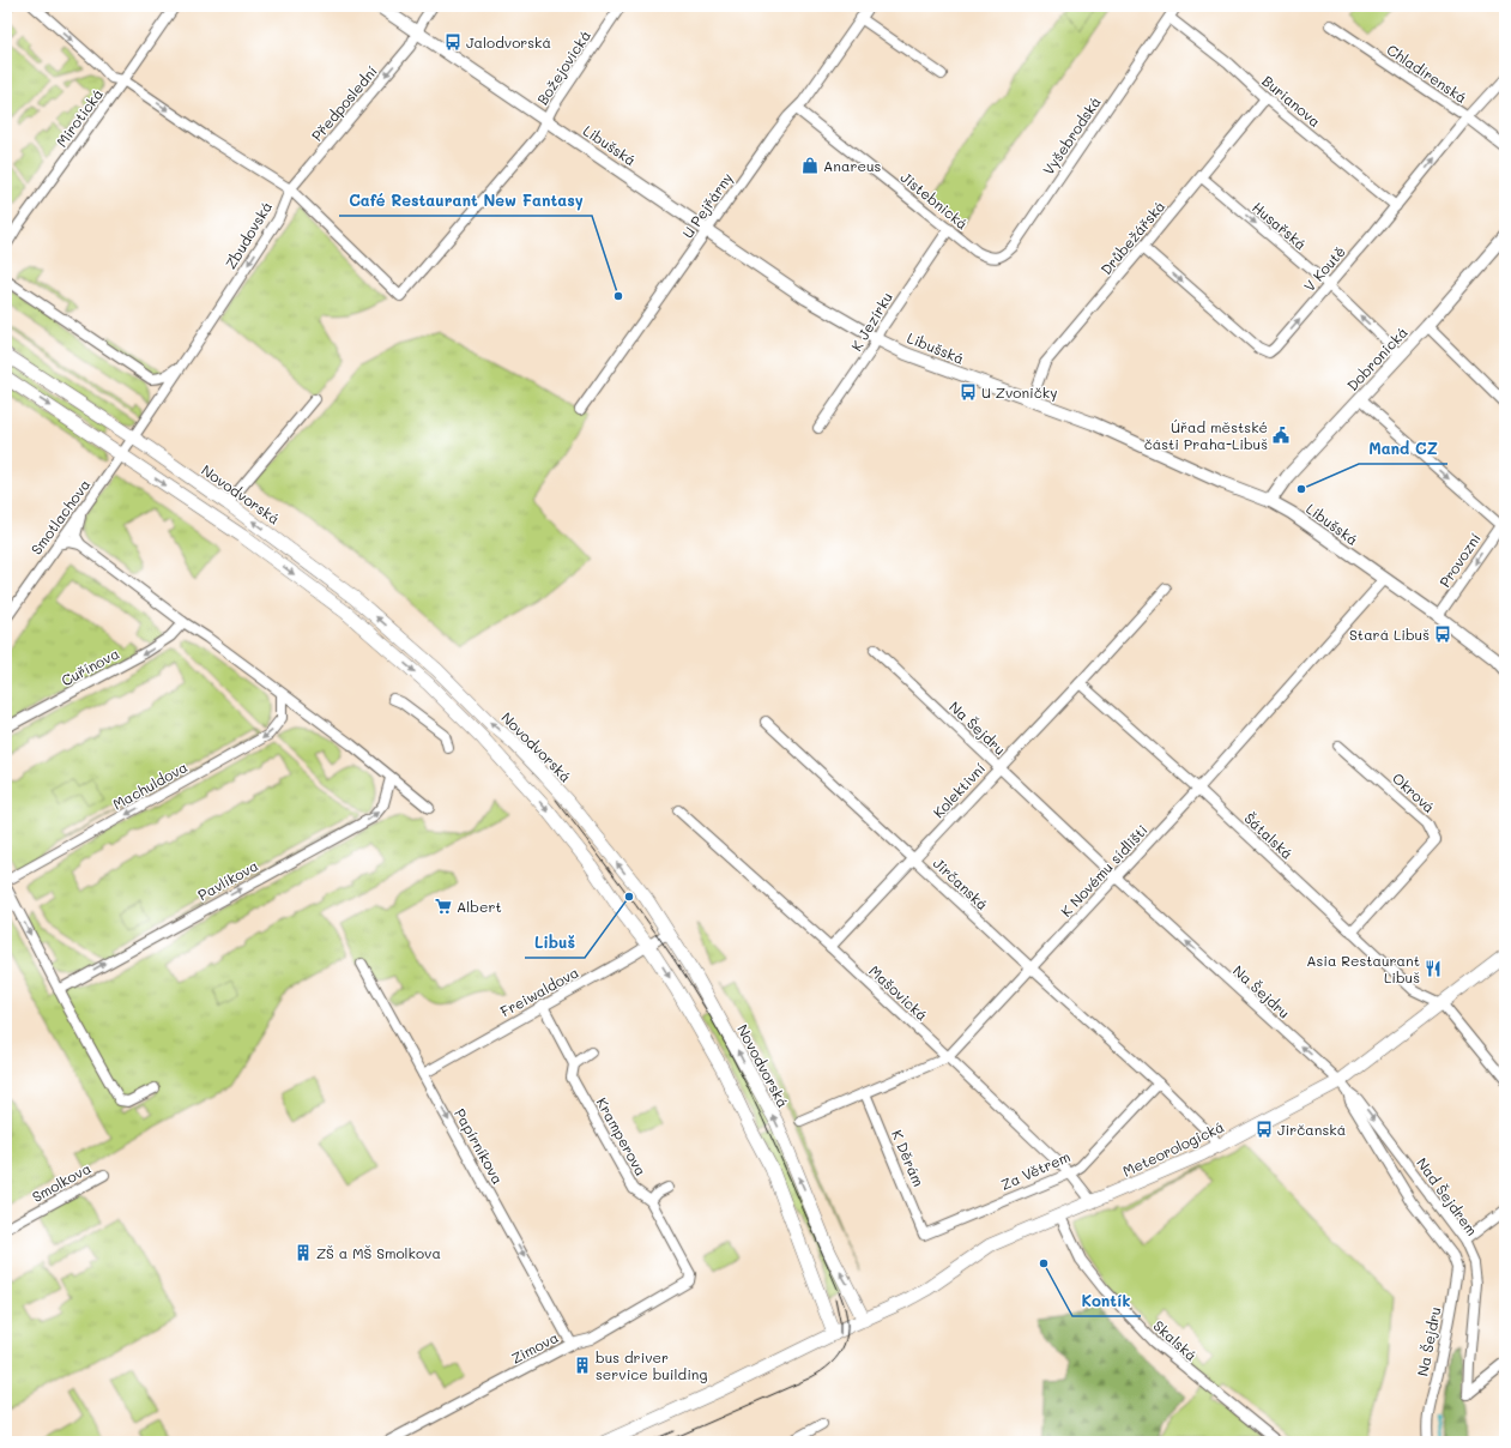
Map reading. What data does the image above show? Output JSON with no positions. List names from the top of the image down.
{
  "streets": {
    "main road": ["Novodvorská", "Meteorologická"],
    "street": [
      "Božejovická",
      "Chladírenská",
      "Burianova",
      "Předposlední",
      "Mirotická",
      "Vyšebrodská",
      "Libušská",
      "Jistebnická",
      "U Pejřárny",
      "Husařská",
      "Zbudovská",
      "Drůbežářská",
      "V Koutě",
      "K Jezírku",
      "Dobronická",
      "Smotlachova",
      "Provozní",
      "Cuřínova",
      "Na Šejdru",
      "Machuldova",
      "Kolektivní",
      "Okrová",
      "Šátalská",
      "K Novému sídlišti",
      "Pavlíkova",
      "Jirčanská",
      "Freiwaldova",
      "Mašovická",
      "Kramperova",
      "Papírníkova",
      "K Děrám",
      "Za Větrem",
      "Smolkova",
      "Nad Šejdrem",
      "Skalská",
      "Zimova"
    ]
  },
  "crossings": [
    ["Božejovická", "Předposlední"],
    ["Božejovická", "Libušská"],
    ["Božejovická", "Zbudovská"],
    ["Chladírenská", "V Koutě"],
    ["Burianova", "Vyšebrodská"],
    ["Burianova", "Drůbežářská"],
    ["Burianova", "V Koutě"],
    ["Předposlední", "Libušská"],
    ["Předposlední", "Zbudovská"],
    ["Vyšebrodská", "Jistebnická"],
    ["Libušská", "U Pejřárny"],
    ["Libušská", "Drůbežářská"],
    ["Libušská", "K Jezírku"],
    ["Libušská", "Dobronická"],
    ["Libušská", "Provozní"],
    ["Libušská", "K Novému sídlišti"],
    ["Jistebnická", "U Pejřárny"],
    ["Jistebnická", "K Jezírku"],
    ["Husařská", "Drůbežářská"],
    ["Husařská", "V Koutě"],
    ["Husařská", "Dobronická"],
    ["Zbudovská", "Novodvorská"],
    ["Zbudovská", "Smotlachova"],
    ["Drůbežářská", "V Koutě"],
    ["Novodvorská", "Freiwaldova"],
    ["Novodvorská", "Meteorologická"],
    ["Na Šejdru", "Kolektivní"],
    ["Na Šejdru", "K Novému sídlišti"],
    ["Na Šejdru", "Meteorologická"],
    ["Na Šejdru", "Nad Šejdrem"],
    ["Kolektivní", "Šátalská"],
    ["Kolektivní", "Jirčanská"],
    ["Kolektivní", "Mašovická"],
    ["Okrová", "Šátalská"],
    ["Šátalská", "K Novému sídlišti"],
    ["Šátalská", "Meteorologická"],
    ["K Novému sídlišti", "Jirčanská"],
    ["K Novému sídlišti", "Mašovická"],
    ["K Novému sídlišti", "K Děrám"],
    ["Jirčanská", "Meteorologická"],
    ["Jirčanská", "Za Větrem"],
    ["Freiwaldova", "Kramperova"],
    ["Freiwaldova", "Papírníkova"],
    ["Mašovická", "Meteorologická"],
    ["Mašovická", "Za Větrem"],
    ["Kramperova", "Zimova"],
    ["Papírníkova", "Zimova"],
    ["Meteorologická", "Nad Šejdrem"],
    ["Meteorologická", "Skalská"],
    ["K Děrám", "Za Větrem"]
  ],
  "one_way": [
    "Předposlední",
    "Zbudovská",
    "Provozní",
    "Cuřínova",
    "Machuldova",
    "Pavlíkova",
    "Papírníkova",
    "Nad Šejdrem"
  ],
  "places": {
    "bus stop": [
      "Jalodvorská",
      "U Zvoničky",
      "Stará Libuš",
      "Jirčanská"
    ],
    "shop": ["Anareus"],
    "other": [
      "Café Restaurant New Fantasy",
      "Mand CZ",
      "Libuš",
      "Kontík"
    ],
    "public building": ["Úřad městské části Praha-Libuš"],
    "supermarket": ["Albert"],
    "restaurant": ["Asia Restaurant Libuš"],
    "building": ["ZŠ a MŠ Smolkova", "bus driver service building"]
  }
}
